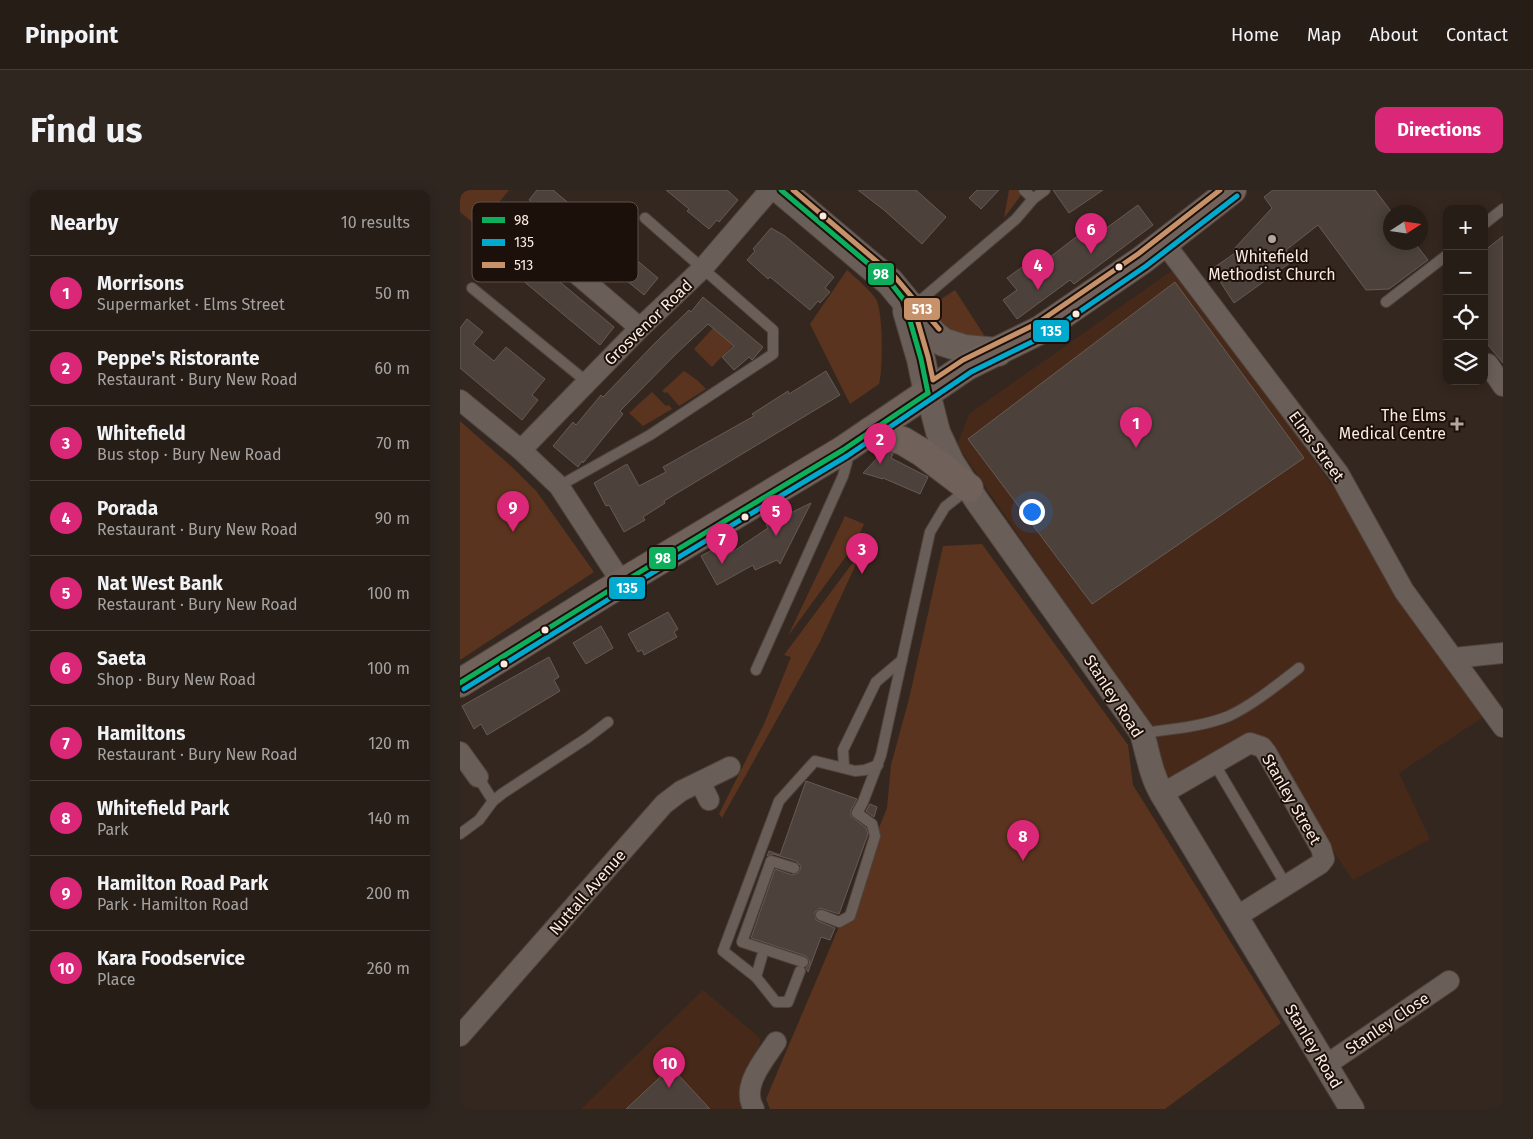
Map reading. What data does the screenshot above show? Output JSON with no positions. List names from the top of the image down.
{
  "streets": {
    "street": [
      "Grosvenor Road",
      "Elms Street",
      "Stanley Road",
      "Stanley Street",
      "Nuttall Avenue",
      "Stanley Close"
    ]
  },
  "crossings": [
    ["Stanley Road", "Stanley Street"],
    ["Stanley Road", "Stanley Close"]
  ],
  "places": {
    "other": ["Whitefield Methodist Church"],
    "health": ["The Elms Medical Centre"]
  },
  "lines": ["transit line 98", "transit line 513", "transit line 135"],
  "legend": ["98", "135", "513"],
  "north": "right",
  "page": {
    "header": "Pinpoint",
    "nav": [
      "Home",
      "Map",
      "About",
      "Contact"
    ],
    "buttons": "Directions",
    "title": "Find us",
    "heading": ["Nearby", "10 results"],
    "map_buttons": ["+", "−"],
    "pins": [
      "6",
      "4",
      "1",
      "2",
      "9",
      "5",
      "7",
      "3",
      "8",
      "10"
    ],
    "list": [
      {
        "mark": "1",
        "name": "Morrisons",
        "note": "Supermarket · Elms Street",
        "value": "50 m"
      },
      {
        "mark": "2",
        "name": "Peppe's Ristorante",
        "note": "Restaurant · Bury New Road",
        "value": "60 m"
      },
      {
        "mark": "3",
        "name": "Whitefield",
        "note": "Bus stop · Bury New Road",
        "value": "70 m"
      },
      {
        "mark": "4",
        "name": "Porada",
        "note": "Restaurant · Bury New Road",
        "value": "90 m"
      },
      {
        "mark": "5",
        "name": "Nat West Bank",
        "note": "Restaurant · Bury New Road",
        "value": "100 m"
      },
      {
        "mark": "6",
        "name": "Saeta",
        "note": "Shop · Bury New Road",
        "value": "100 m"
      },
      {
        "mark": "7",
        "name": "Hamiltons",
        "note": "Restaurant · Bury New Road",
        "value": "120 m"
      },
      {
        "mark": "8",
        "name": "Whitefield Park",
        "note": "Park",
        "value": "140 m"
      },
      {
        "mark": "9",
        "name": "Hamilton Road Park",
        "note": "Park · Hamilton Road",
        "value": "200 m"
      },
      {
        "mark": "10",
        "name": "Kara Foodservice",
        "note": "Place",
        "value": "260 m"
      }
    ]
  }
}
